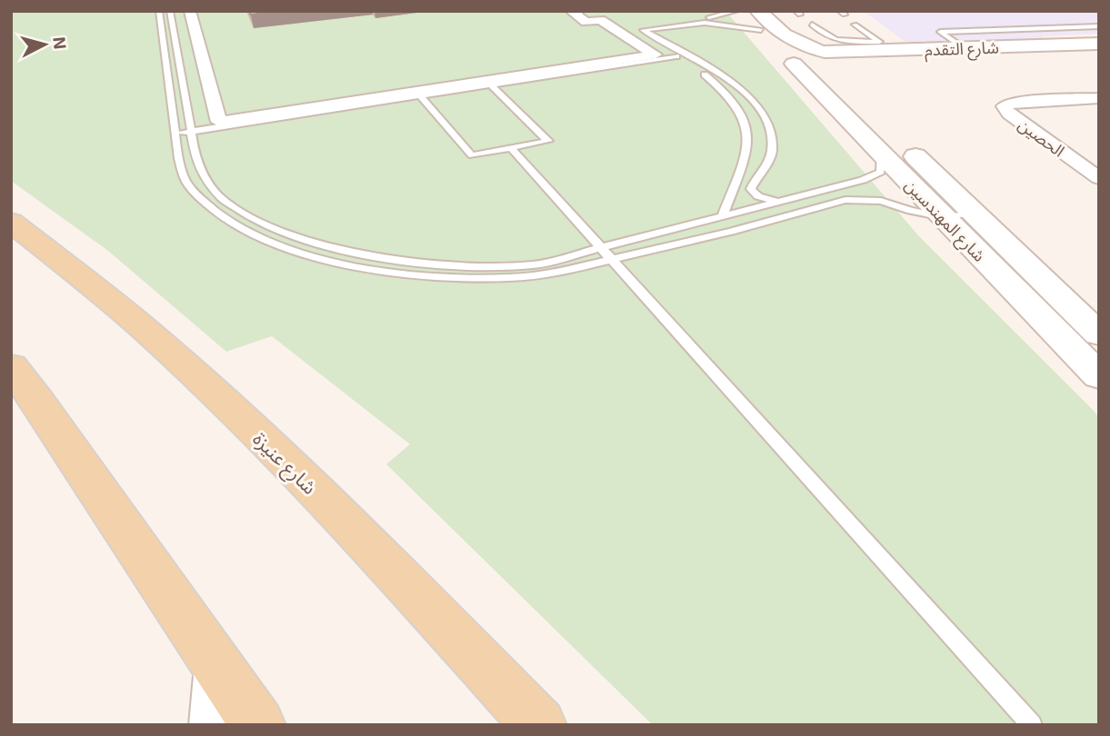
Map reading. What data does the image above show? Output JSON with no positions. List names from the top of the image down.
{
  "streets": {
    "main road": ["شارع عنيزة"],
    "street": ["شارع التقدم", "الحصين", "شارع المهندسين"]
  },
  "crossings": [
    ["شارع التقدم", "شارع المهندسين"]
  ],
  "north": "right"
}
